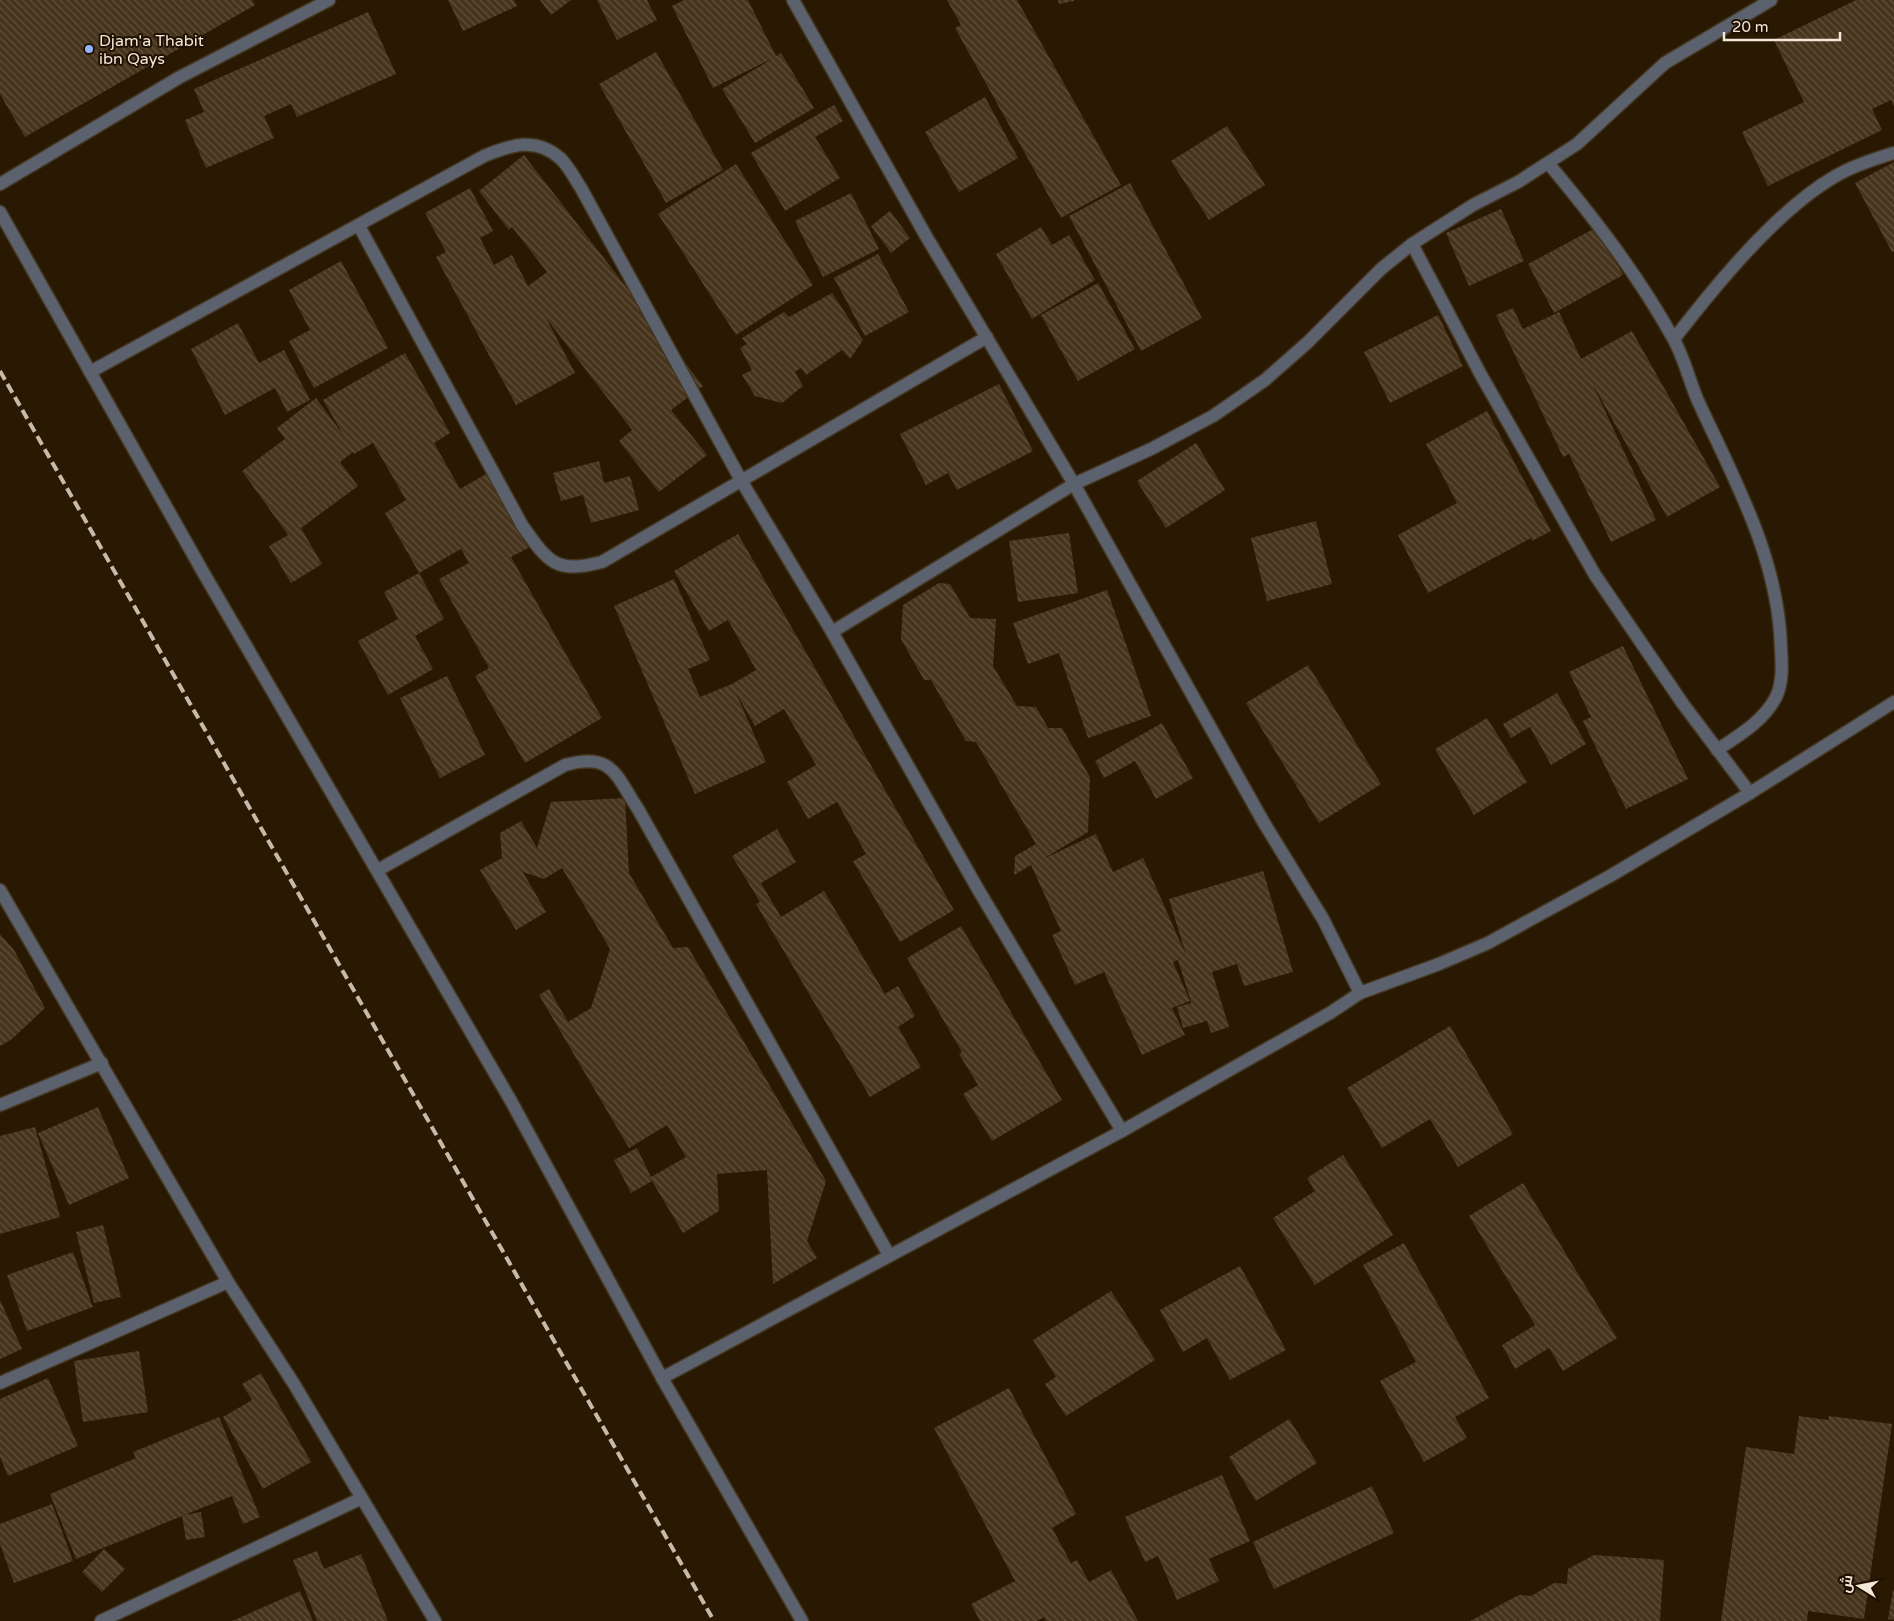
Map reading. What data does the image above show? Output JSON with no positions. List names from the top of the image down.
{
  "places": ["Djam'a Thabit ibn Qays"],
  "scale_bar": "20 m",
  "north": "left"
}
